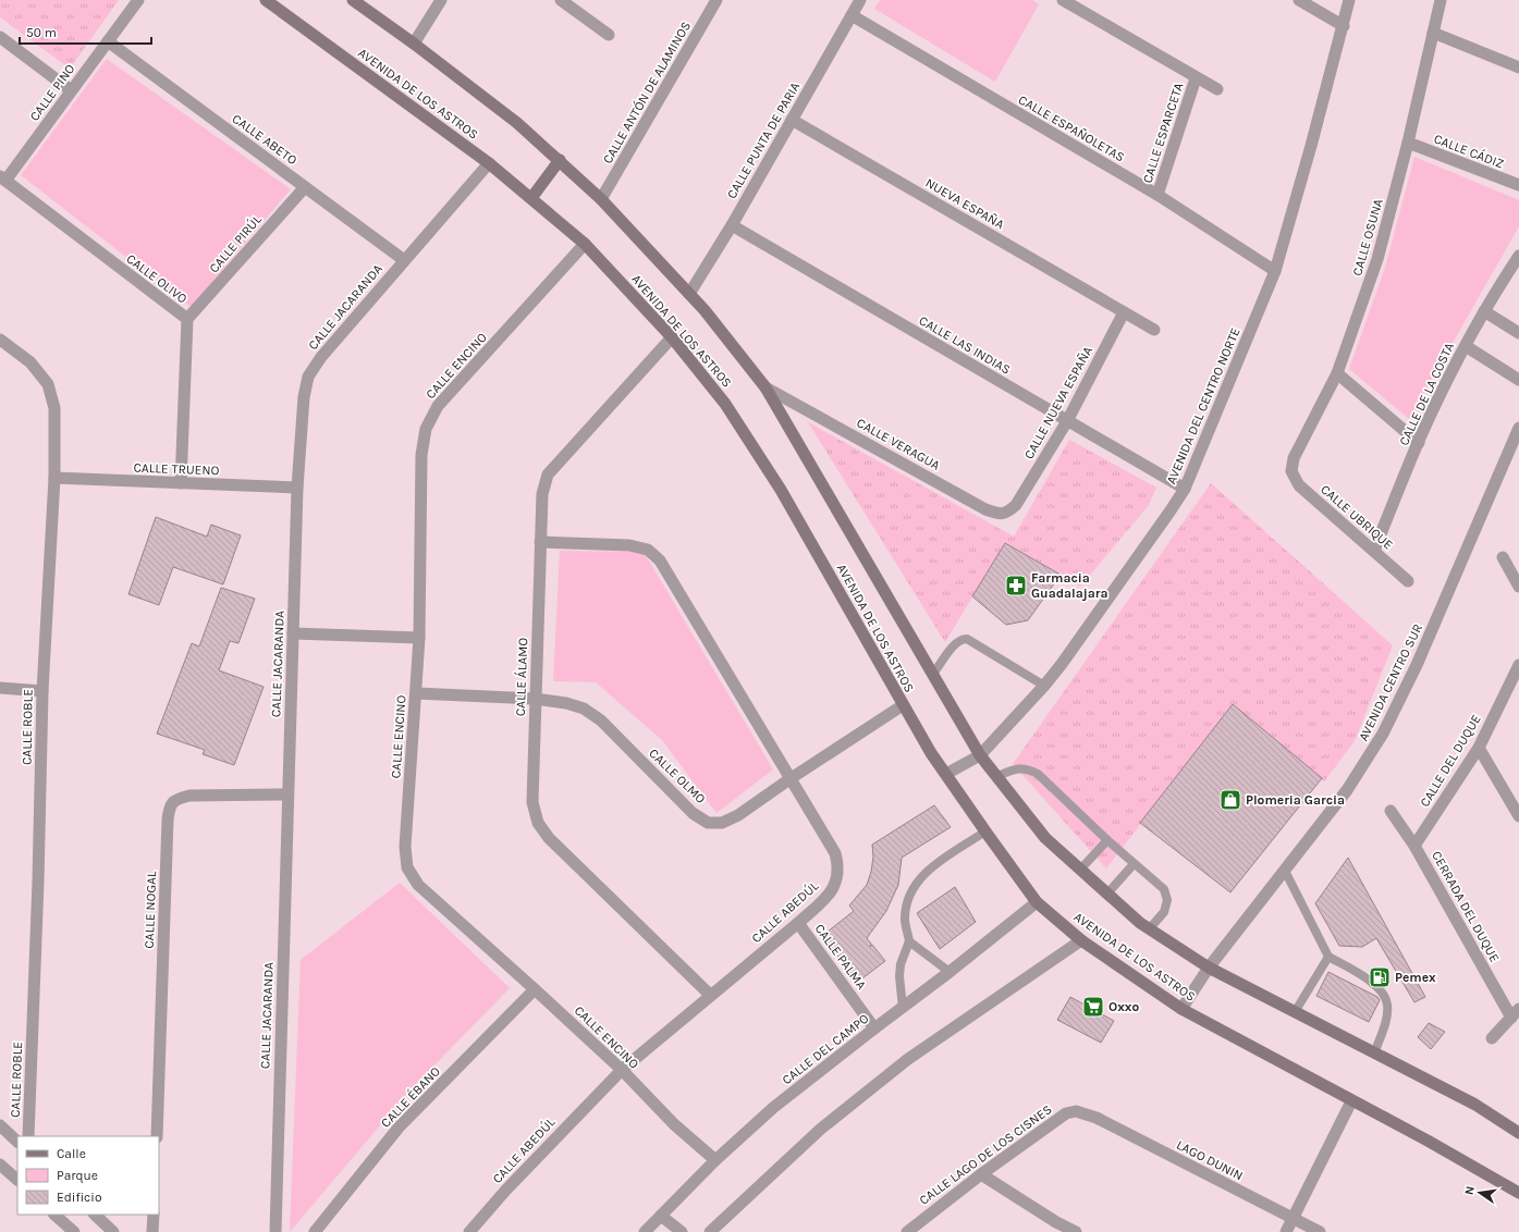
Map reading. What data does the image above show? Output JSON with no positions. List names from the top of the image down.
{
  "streets": {
    "main road": ["AVENIDA DE LOS ASTROS"],
    "street": [
      "CALLE PINO",
      "CALLE ANTÓN DE ALAMINOS",
      "CALLE ESPAÑOLETAS",
      "CALLE ESPARCETA",
      "CALLE ABETO",
      "CALLE PUNTA DE PARIA",
      "CALLE CÁDIZ",
      "NUEVA ESPAÑA",
      "CALLE OSUNA",
      "CALLE PIRÚL",
      "CALLE OLIVO",
      "CALLE JACARANDA",
      "CALLE LAS INDIAS",
      "CALLE ENCINO",
      "CALLE DE LA COSTA",
      "CALLE NUEVA ESPAÑA",
      "AVENIDA DEL CENTRO NORTE",
      "CALLE VERAGUA",
      "CALLE TRUENO",
      "CALLE UBRIQUE",
      "CALLE ÁLAMO",
      "AVENIDA CENTRO SUR",
      "CALLE ROBLE",
      "CALLE DEL DUQUE",
      "CALLE OLMO",
      "CERRADA DEL DUQUE",
      "CALLE NOGAL",
      "CALLE ABEDÚL",
      "CALLE PALMA",
      "CALLE DEL CAMPO",
      "CALLE ÉBANO",
      "CALLE LAGO DE LOS CISNES",
      "LAGO DUNIN"
    ]
  },
  "crossings": [
    ["CALLE PINO", "CALLE ABETO"],
    ["CALLE PINO", "CALLE OLIVO"],
    ["CALLE ANTÓN DE ALAMINOS", "AVENIDA DE LOS ASTROS"],
    ["AVENIDA DE LOS ASTROS", "CALLE PUNTA DE PARIA"],
    ["AVENIDA DE LOS ASTROS", "CALLE JACARANDA"],
    ["AVENIDA DE LOS ASTROS", "CALLE ENCINO"],
    ["AVENIDA DE LOS ASTROS", "AVENIDA DEL CENTRO NORTE"],
    ["AVENIDA DE LOS ASTROS", "CALLE VERAGUA"],
    ["AVENIDA DE LOS ASTROS", "CALLE ÁLAMO"],
    ["AVENIDA DE LOS ASTROS", "AVENIDA CENTRO SUR"],
    ["AVENIDA DE LOS ASTROS", "CALLE OLMO"],
    ["AVENIDA DE LOS ASTROS", "CALLE DEL CAMPO"],
    ["CALLE ESPAÑOLETAS", "CALLE ESPARCETA"],
    ["CALLE ESPAÑOLETAS", "CALLE PUNTA DE PARIA"],
    ["CALLE ESPAÑOLETAS", "AVENIDA DEL CENTRO NORTE"],
    ["CALLE ABETO", "CALLE PIRÚL"],
    ["CALLE ABETO", "CALLE JACARANDA"],
    ["CALLE PUNTA DE PARIA", "NUEVA ESPAÑA"],
    ["CALLE PUNTA DE PARIA", "CALLE LAS INDIAS"],
    ["CALLE CÁDIZ", "CALLE OSUNA"],
    ["NUEVA ESPAÑA", "CALLE NUEVA ESPAÑA"],
    ["CALLE OSUNA", "CALLE UBRIQUE"],
    ["CALLE PIRÚL", "CALLE OLIVO"],
    ["CALLE OLIVO", "CALLE TRUENO"],
    ["CALLE JACARANDA", "CALLE TRUENO"],
    ["CALLE JACARANDA", "CALLE NOGAL"],
    ["CALLE LAS INDIAS", "CALLE NUEVA ESPAÑA"],
    ["CALLE LAS INDIAS", "AVENIDA DEL CENTRO NORTE"],
    ["CALLE ENCINO", "CALLE OLMO"],
    ["CALLE ENCINO", "CALLE ABEDÚL"],
    ["CALLE ENCINO", "CALLE DEL CAMPO"],
    ["CALLE ENCINO", "CALLE ÉBANO"],
    ["CALLE DE LA COSTA", "CALLE UBRIQUE"],
    ["CALLE NUEVA ESPAÑA", "CALLE VERAGUA"],
    ["CALLE TRUENO", "CALLE ROBLE"],
    ["CALLE ÁLAMO", "CALLE OLMO"],
    ["CALLE ÁLAMO", "CALLE ABEDÚL"],
    ["CALLE DEL DUQUE", "CERRADA DEL DUQUE"],
    ["CALLE OLMO", "CALLE ABEDÚL"],
    ["CALLE ABEDÚL", "CALLE PALMA"],
    ["CALLE PALMA", "CALLE DEL CAMPO"],
    ["CALLE LAGO DE LOS CISNES", "LAGO DUNIN"]
  ],
  "places": {
    "pharmacy": ["Farmacia Guadalajara"],
    "shop": ["Plomeria Garcia"],
    "fuel station": ["Pemex"],
    "supermarket": ["Oxxo"]
  },
  "legend": ["Calle", "Parque", "Edificio"],
  "scale_bar": "50 m",
  "north": "left"
}
